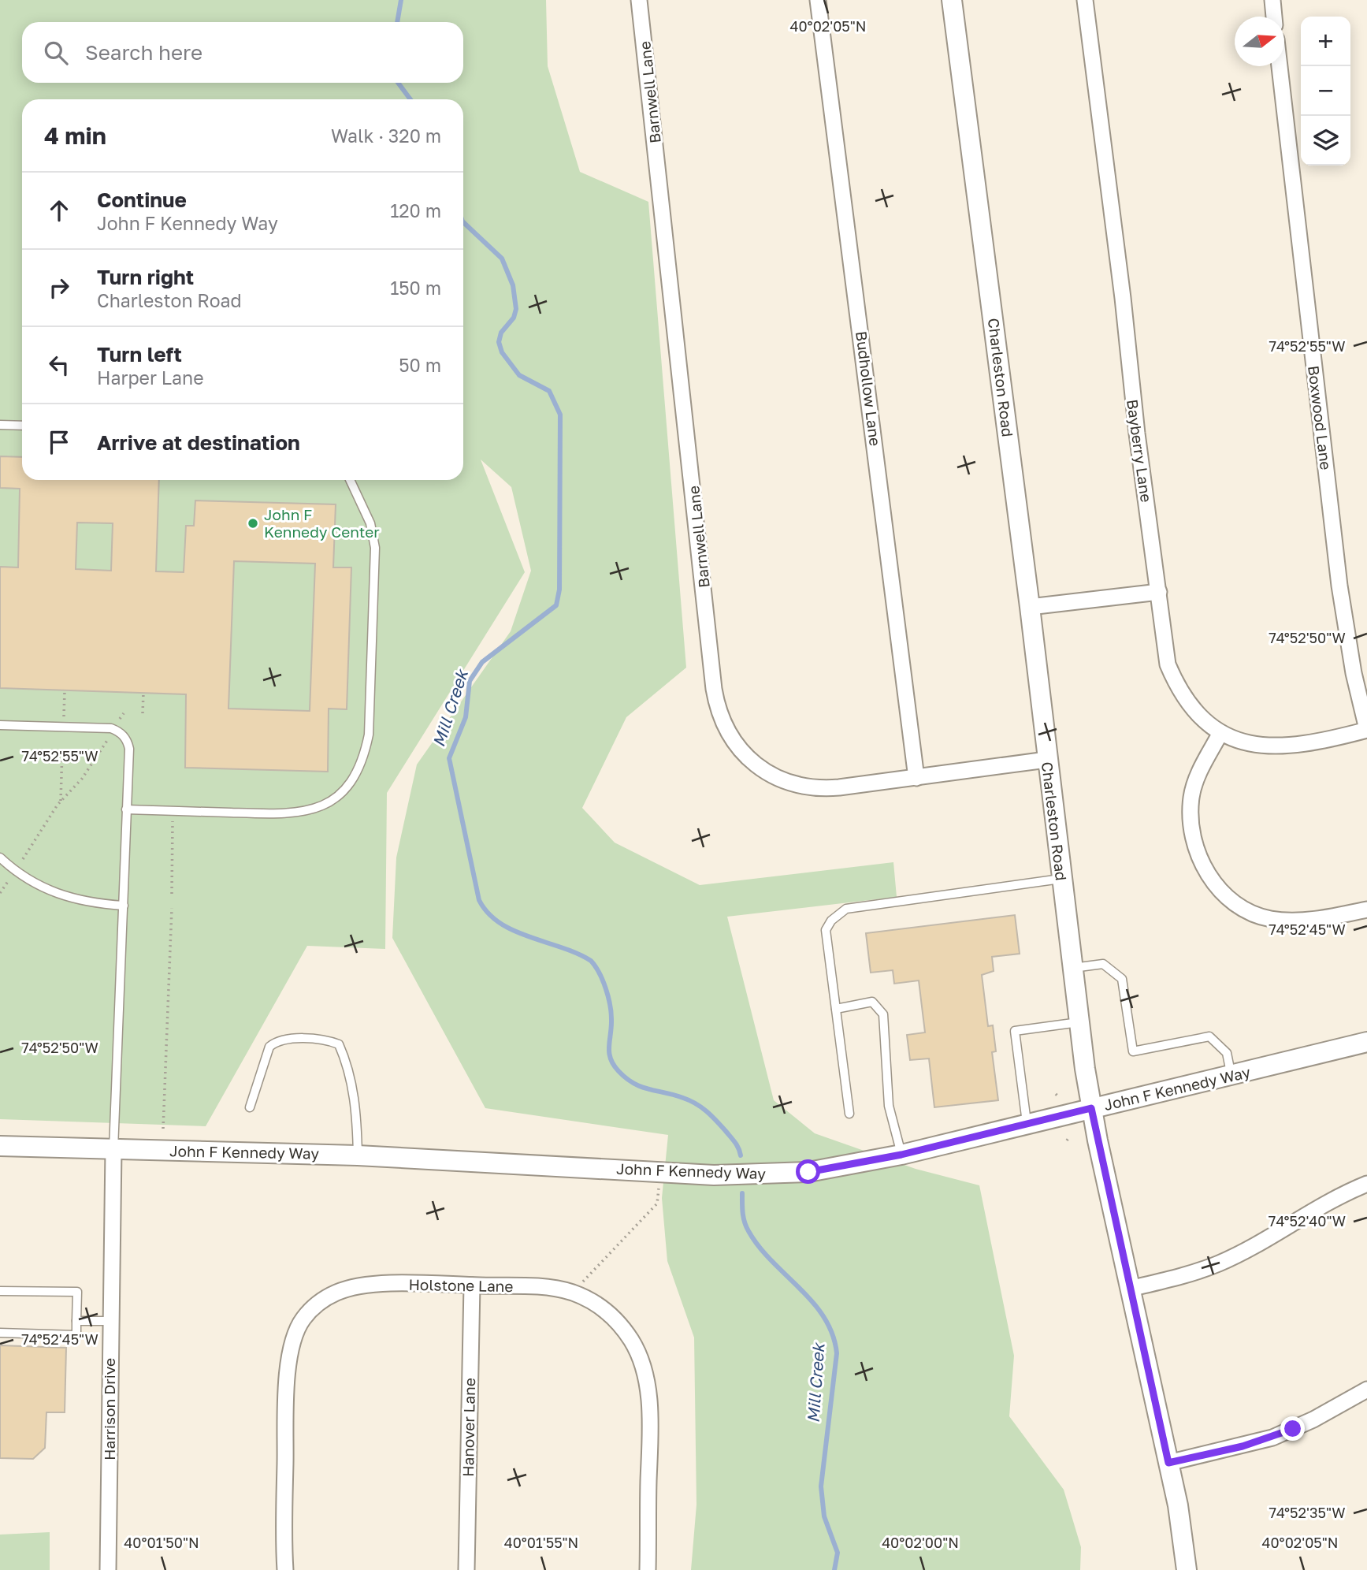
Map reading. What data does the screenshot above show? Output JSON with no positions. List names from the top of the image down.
{
  "streets": {
    "street": [
      "Barnwell Lane",
      "Charleston Road",
      "Budhollow Lane",
      "Boxwood Lane",
      "Bayberry Lane",
      "John F Kennedy Way",
      "Holstone Lane",
      "Harrison Drive",
      "Hanover Lane"
    ]
  },
  "crossings": [
    ["Barnwell Lane", "Charleston Road"],
    ["Barnwell Lane", "Budhollow Lane"],
    ["Charleston Road", "John F Kennedy Way"],
    ["Boxwood Lane", "Bayberry Lane"],
    ["John F Kennedy Way", "Harrison Drive"],
    ["Holstone Lane", "Hanover Lane"]
  ],
  "water": ["Mill Creek"],
  "places": ["John F Kennedy Center"],
  "north": "right",
  "page": {
    "map_buttons": ["+", "−"],
    "search": "Search here",
    "heading": ["4 min", "Walk · 320 m"],
    "list": [
      ["Continue", "John F Kennedy Way", "120 m"],
      ["Turn right", "Charleston Road", "150 m"],
      ["Turn left", "Harper Lane", "50 m"],
      "Arrive at destination"
    ]
  },
  "coordinates": [
    "40°02'05\"N",
    "74°52'55\"W",
    "74°52'50\"W",
    "74°52'45\"W",
    "74°52'40\"W",
    "74°52'35\"W",
    "40°01'50\"N",
    "40°01'55\"N",
    "40°02'00\"N"
  ]
}
